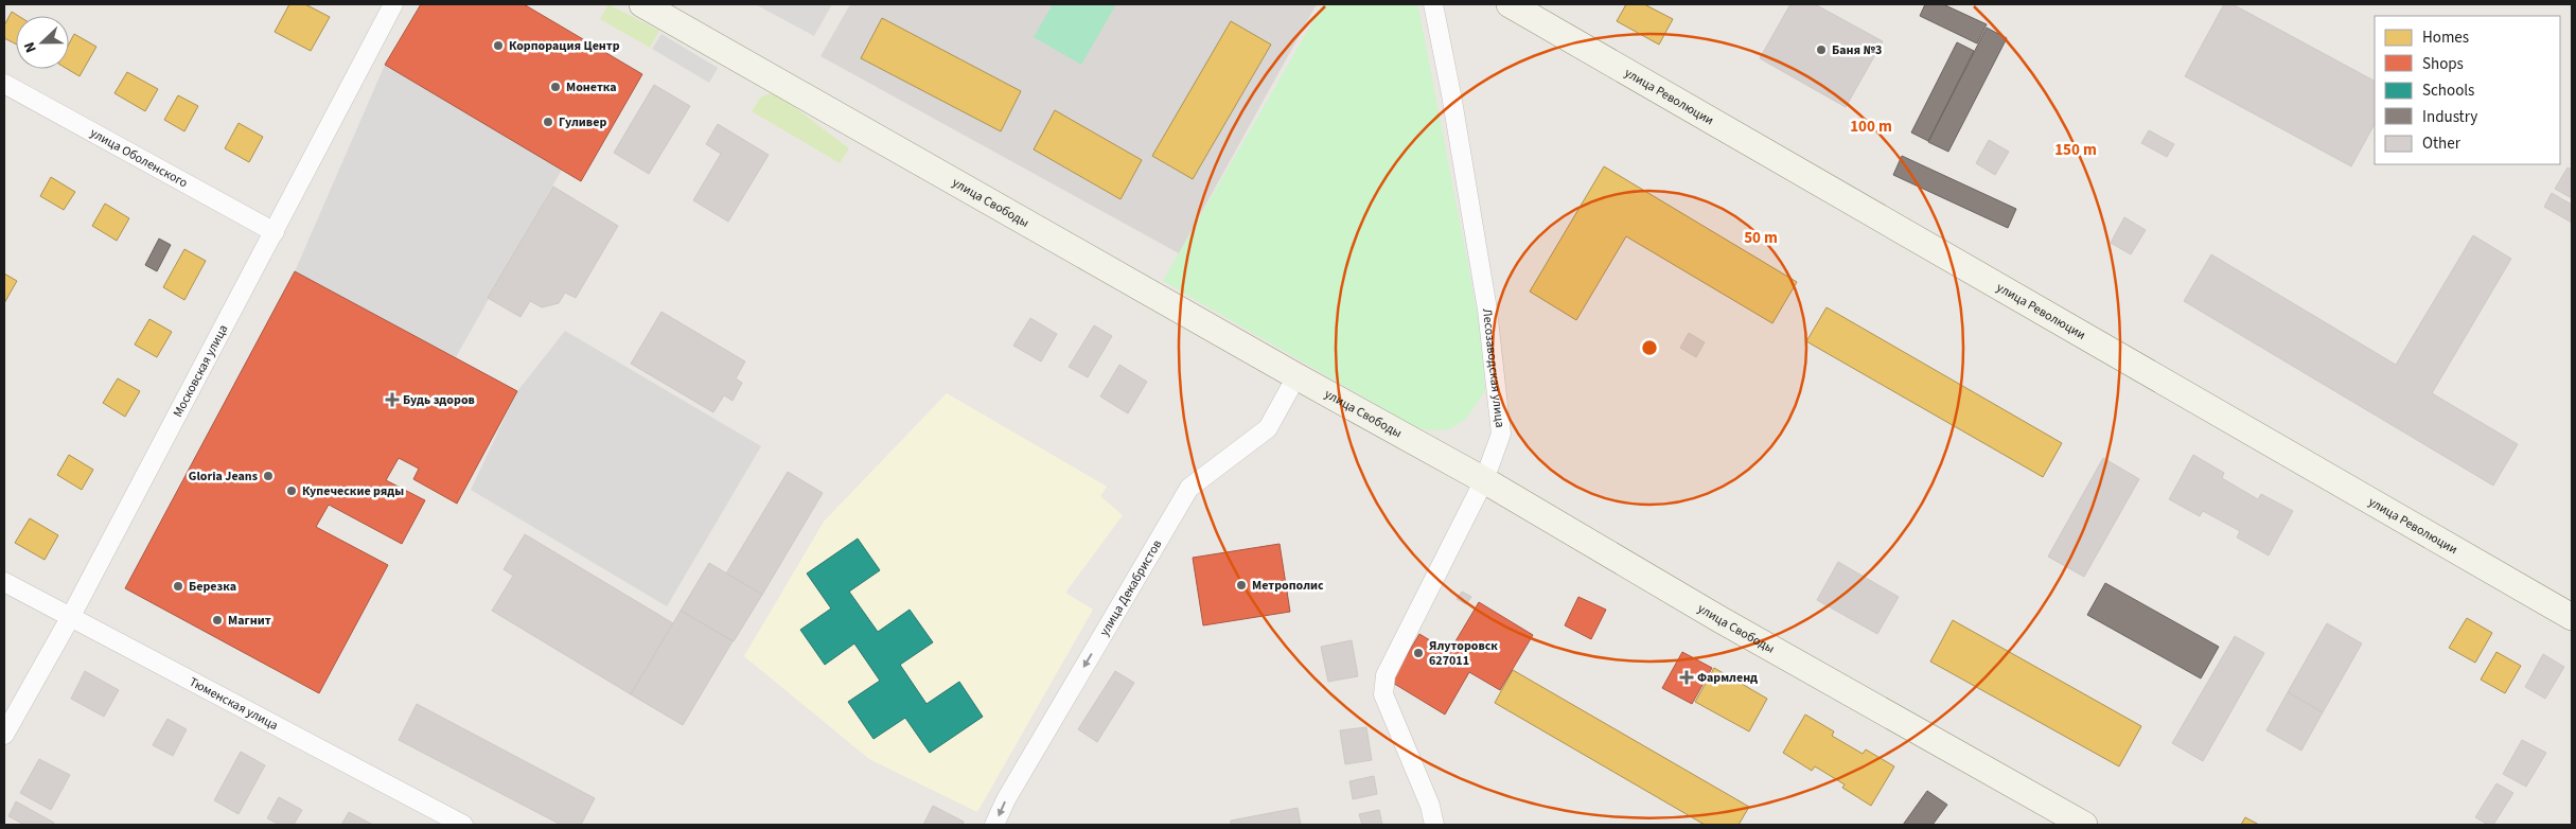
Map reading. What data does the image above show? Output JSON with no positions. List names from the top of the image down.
{
  "streets": {
    "street": [
      "улица Революции",
      "улица Оболенского",
      "улица Свободы",
      "Лесозаводская улица",
      "Московская улица",
      "улица Декабристов",
      "Тюменская улица"
    ]
  },
  "crossings": [
    ["улица Оболенского", "Московская улица"],
    ["улица Свободы", "Лесозаводская улица"],
    ["улица Свободы", "улица Декабристов"],
    ["Московская улица", "Тюменская улица"]
  ],
  "one_way": ["улица Декабристов"],
  "places": {
    "other": [
      "Корпорация Центр",
      "Баня №3",
      "Монетка",
      "Гуливер",
      "Gloria Jeans",
      "Купеческие ряды",
      "Метрополис",
      "Березка",
      "Магнит",
      "Ялуторовск 627011"
    ],
    "health": ["Будь здоров", "Фармленд"]
  },
  "legend": [
    "Homes",
    "Shops",
    "Schools",
    "Industry",
    "Other"
  ],
  "north": "left",
  "rings": ["100 m", "150 m", "50 m"]
}
